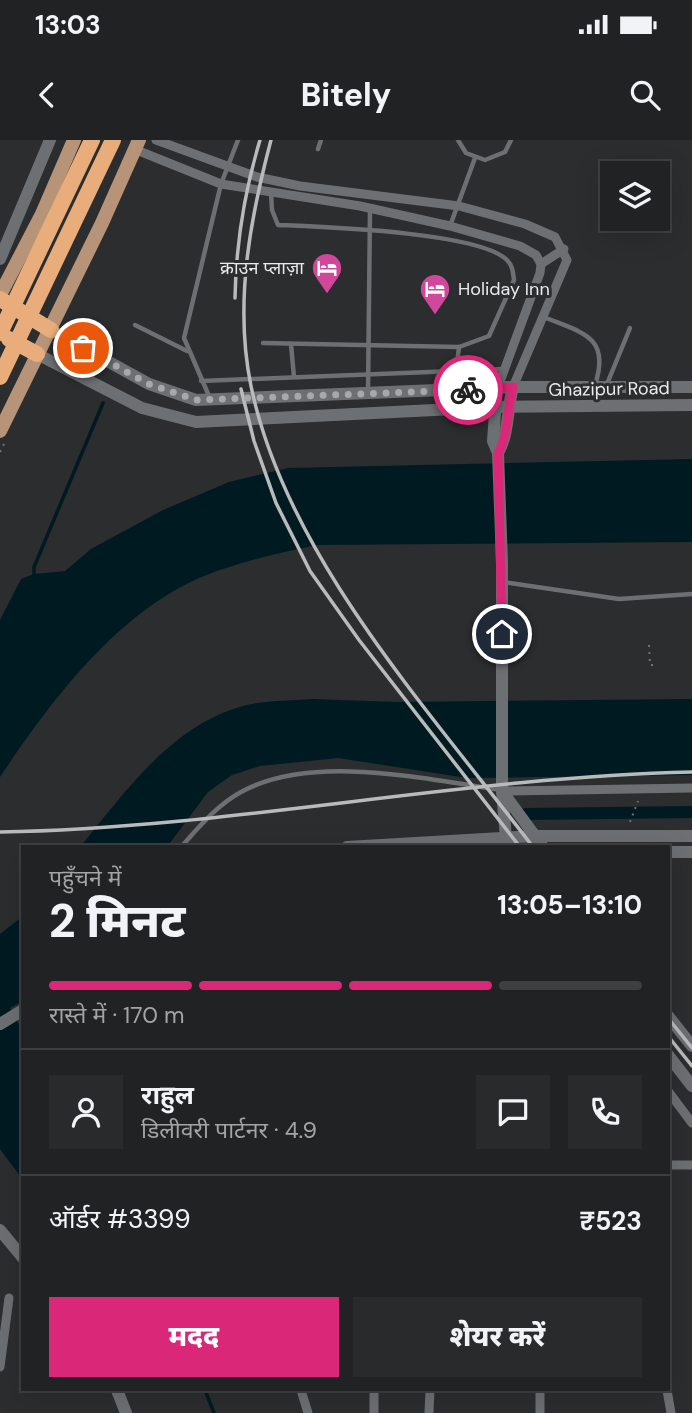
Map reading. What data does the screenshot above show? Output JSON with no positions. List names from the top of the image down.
{
  "streets": {
    "main road": ["Ghazipur Road"]
  },
  "places": {
    "hotel": ["क्राउन प्लाज़ा", "Holiday Inn"]
  },
  "page": {
    "status": "13:03",
    "header": "Bitely",
    "heading": ["2 मिनट", "पहुँचने में", "13:05–13:10"],
    "panel": [
      "राहुल",
      "डिलीवरी पार्टनर · 4.9",
      "ऑर्डर #3399",
      "₹523"
    ],
    "bar": "रास्ते में · 170 m",
    "buttons": ["मदद", "शेयर करें"]
  }
}
